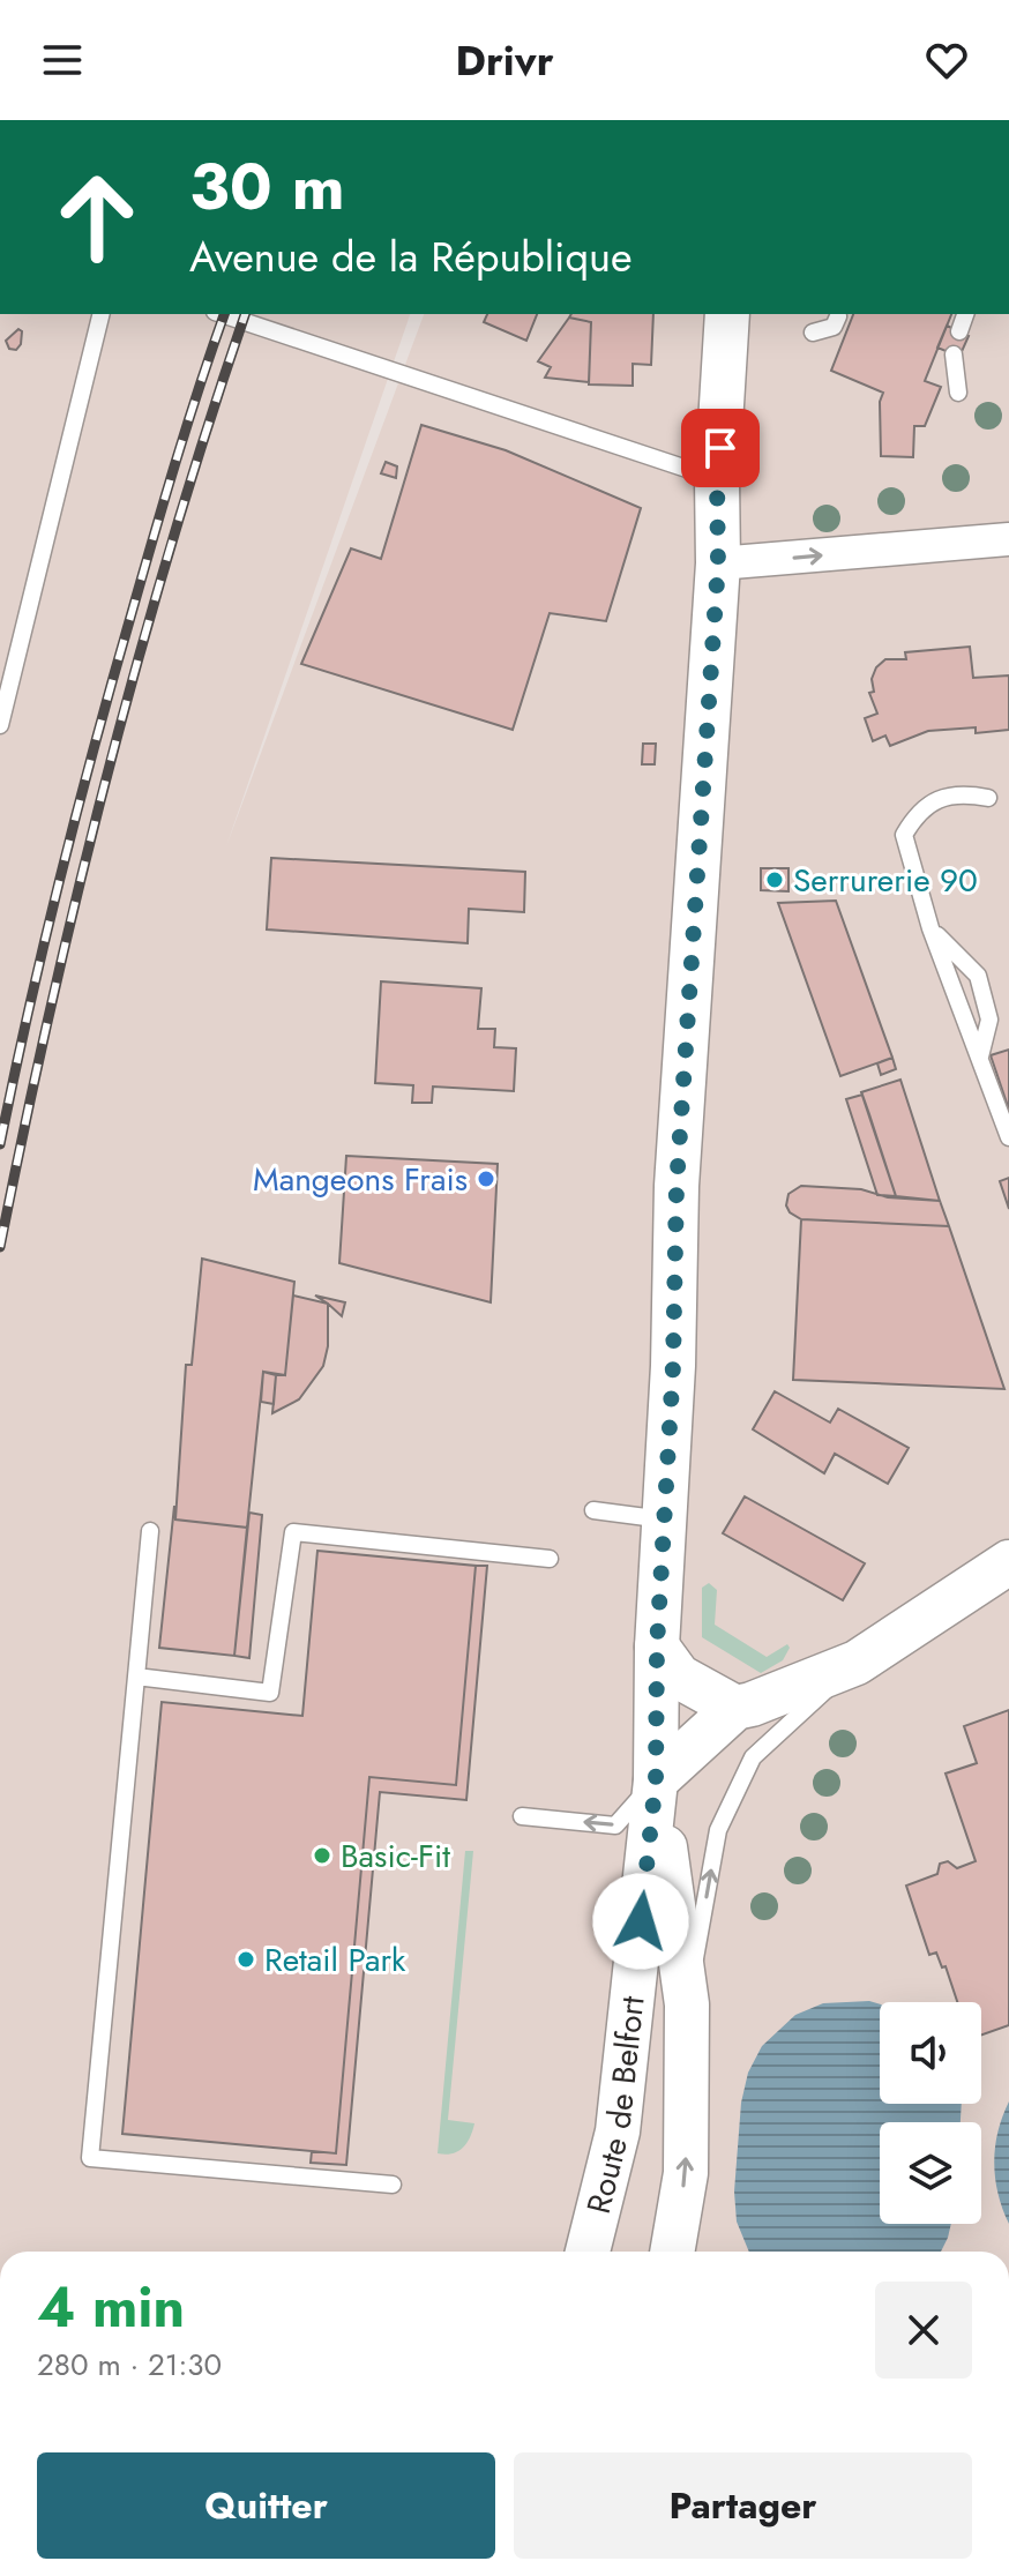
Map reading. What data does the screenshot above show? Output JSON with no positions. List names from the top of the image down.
{
  "streets": {
    "main road": ["Route de Belfort"]
  },
  "places": [
    "Serrurerie 90",
    "Mangeons Frais",
    "Basic-Fit",
    "Retail Park"
  ],
  "page": {
    "header": "Drivr",
    "turn": ["30 m", "Avenue de la République"],
    "heading": ["4 min", "280 m · 21:30"],
    "buttons": ["Quitter", "Partager"]
  }
}
